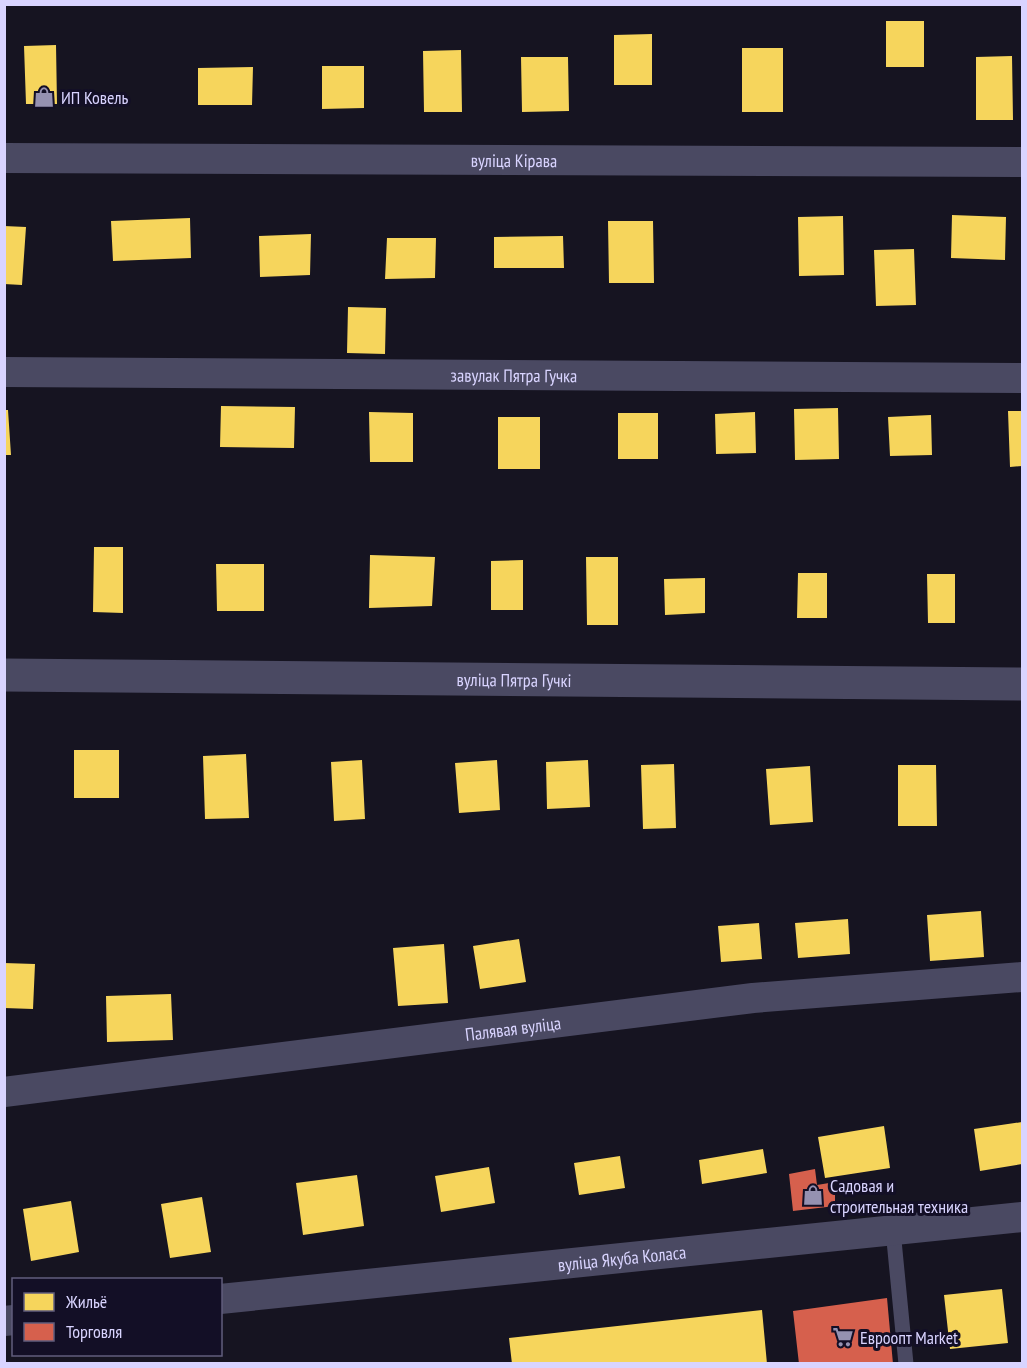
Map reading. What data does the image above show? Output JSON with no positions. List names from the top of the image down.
{
  "streets": {
    "street": [
      "вуліца Кірава",
      "завулак Пятра Гучка",
      "вуліца Пятра Гучкі",
      "Палявая вуліца",
      "вуліца Якуба Коласа"
    ]
  },
  "places": {
    "shop": ["ИП Ковель", "Садовая и строительная техника"],
    "supermarket": ["Евроопт Market"]
  },
  "legend": ["Жильё", "Торговля"]
}
